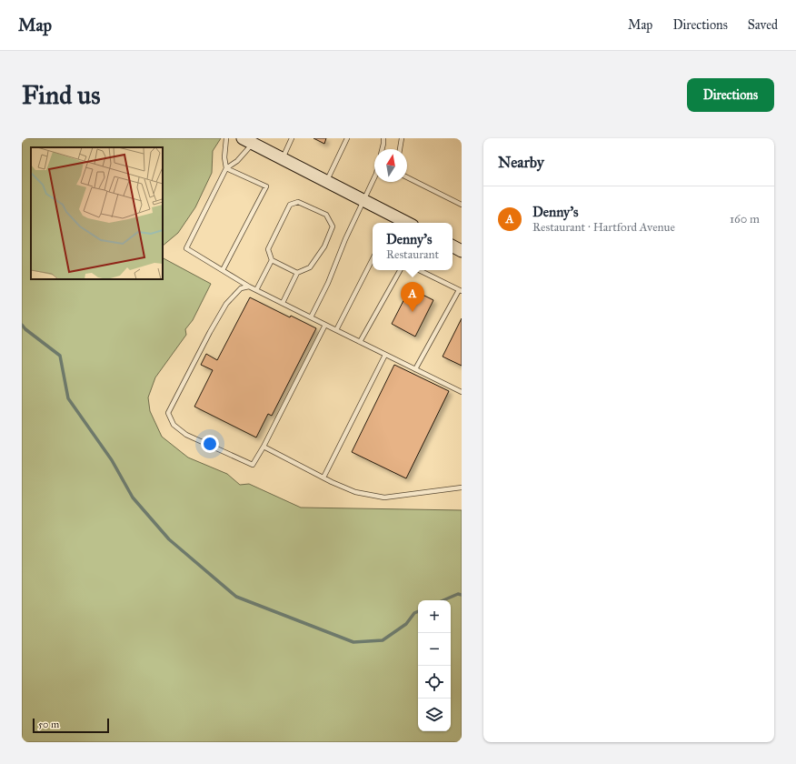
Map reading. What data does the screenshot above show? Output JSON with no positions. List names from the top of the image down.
{
  "scale_bar": "50 m",
  "north": "top",
  "page": {
    "header": "Map",
    "nav": ["Map", "Directions", "Saved"],
    "buttons": "Directions",
    "title": "Find us",
    "heading": "Nearby",
    "list": [
      {
        "mark": "A",
        "name": "Denny's",
        "note": "Restaurant · Hartford Avenue",
        "value": "160 m"
      }
    ],
    "popup": ["Denny's", "Restaurant"],
    "pins": "A",
    "map_buttons": ["+", "−"],
    "scale": "50 m"
  }
}
